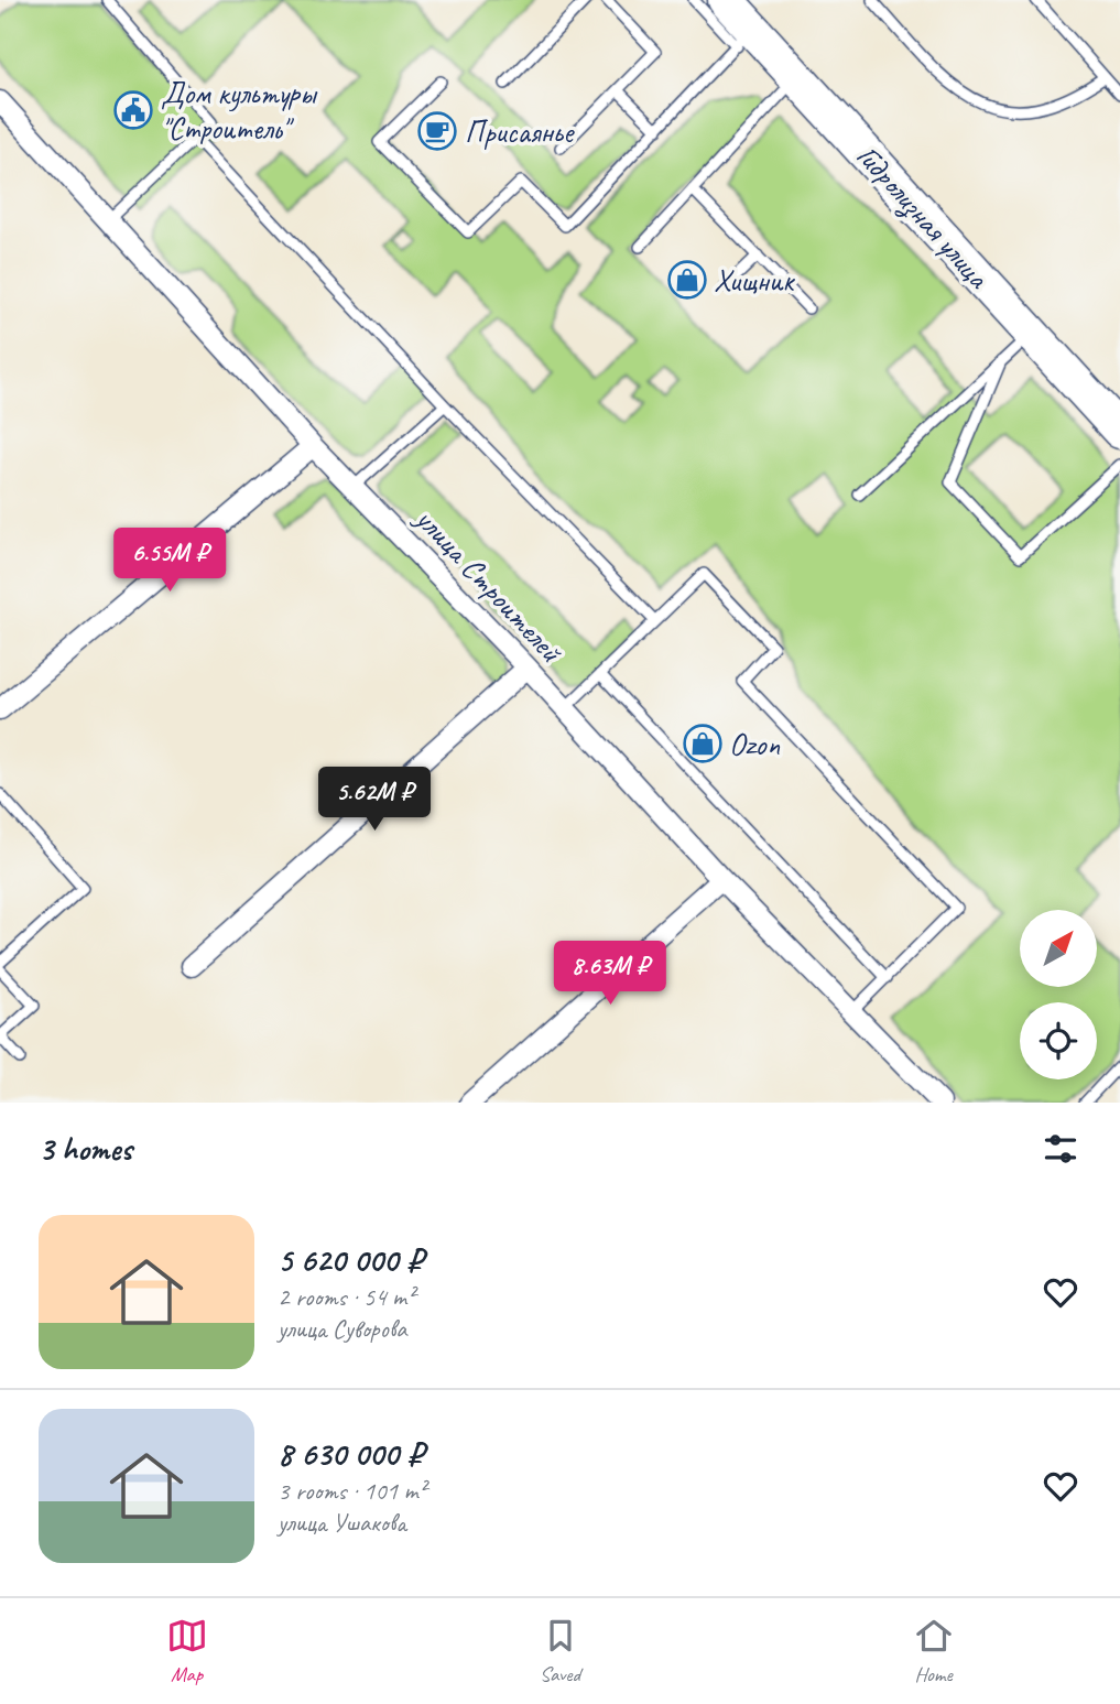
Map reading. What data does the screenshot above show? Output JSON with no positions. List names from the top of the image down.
{
  "streets": {
    "highway": ["Гидролизная улица"],
    "street": ["улица Строителей"]
  },
  "places": {
    "public building": ["Дом культуры \"Строитель\""],
    "cafe": ["Присаянье"],
    "shop": ["Хищник", "Ozon"]
  },
  "north": "top right",
  "page": {
    "price": ["6.55M ₽", "5.62M ₽", "8.63M ₽"],
    "heading": "3 homes",
    "list": [
      {
        "name": "5 620 000 ₽",
        "note": "2 rooms · 54 m² · улица Суворова"
      },
      {
        "name": "8 630 000 ₽",
        "note": "3 rooms · 101 m² · улица Ушакова"
      }
    ],
    "tabs": ["Map", "Saved", "Home"]
  }
}
